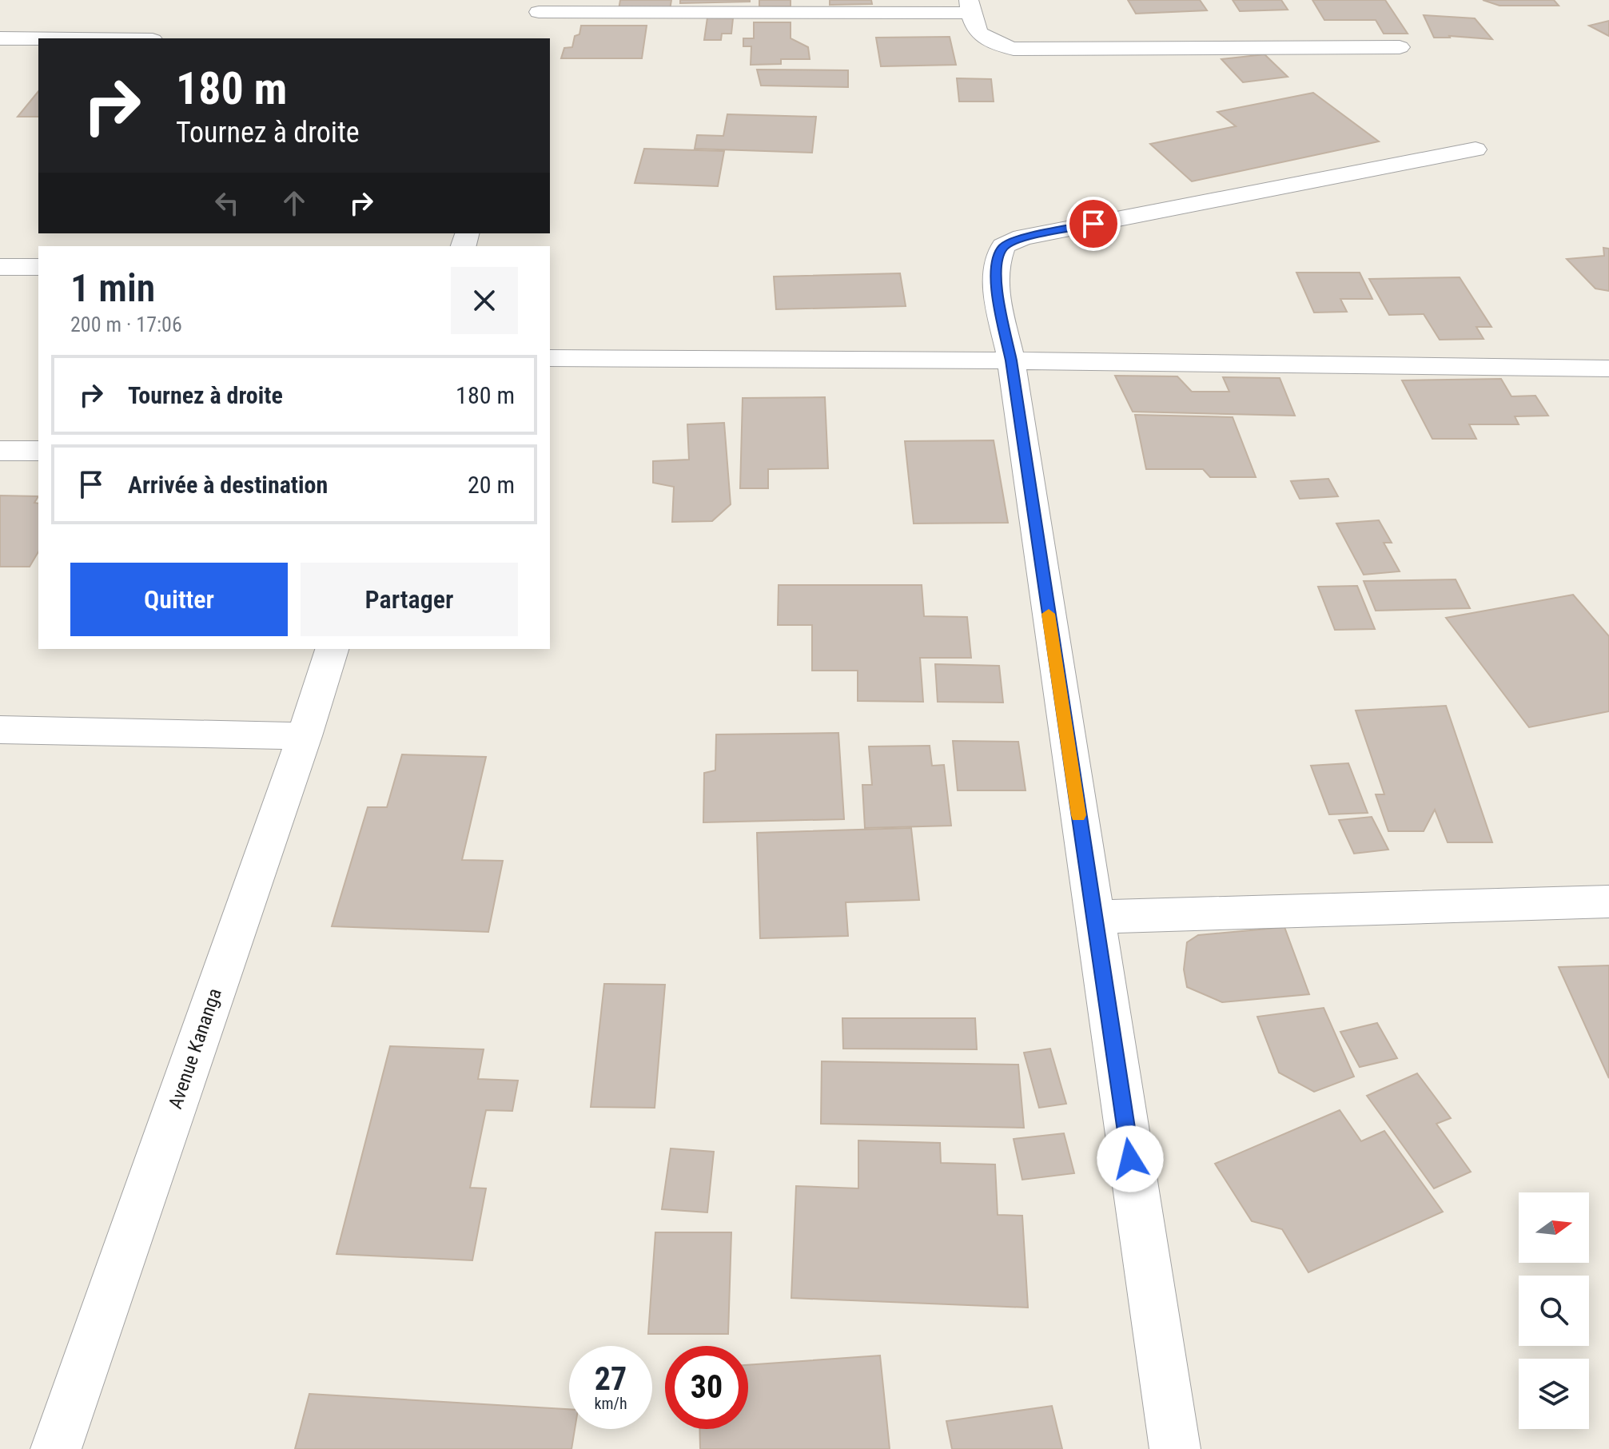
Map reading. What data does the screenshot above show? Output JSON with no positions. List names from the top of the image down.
{
  "streets": {
    "street": ["Avenue Kananga"]
  },
  "north": "right",
  "page": {
    "turn": ["180 m", "Tournez à droite"],
    "heading": ["1 min", "200 m · 17:06"],
    "list": [
      {
        "name": "Tournez à droite",
        "value": "180 m"
      },
      {
        "name": "Arrivée à destination",
        "value": "20 m"
      }
    ],
    "buttons": ["Quitter", "Partager"],
    "speed": "27 km/h",
    "limit": "30"
  }
}
